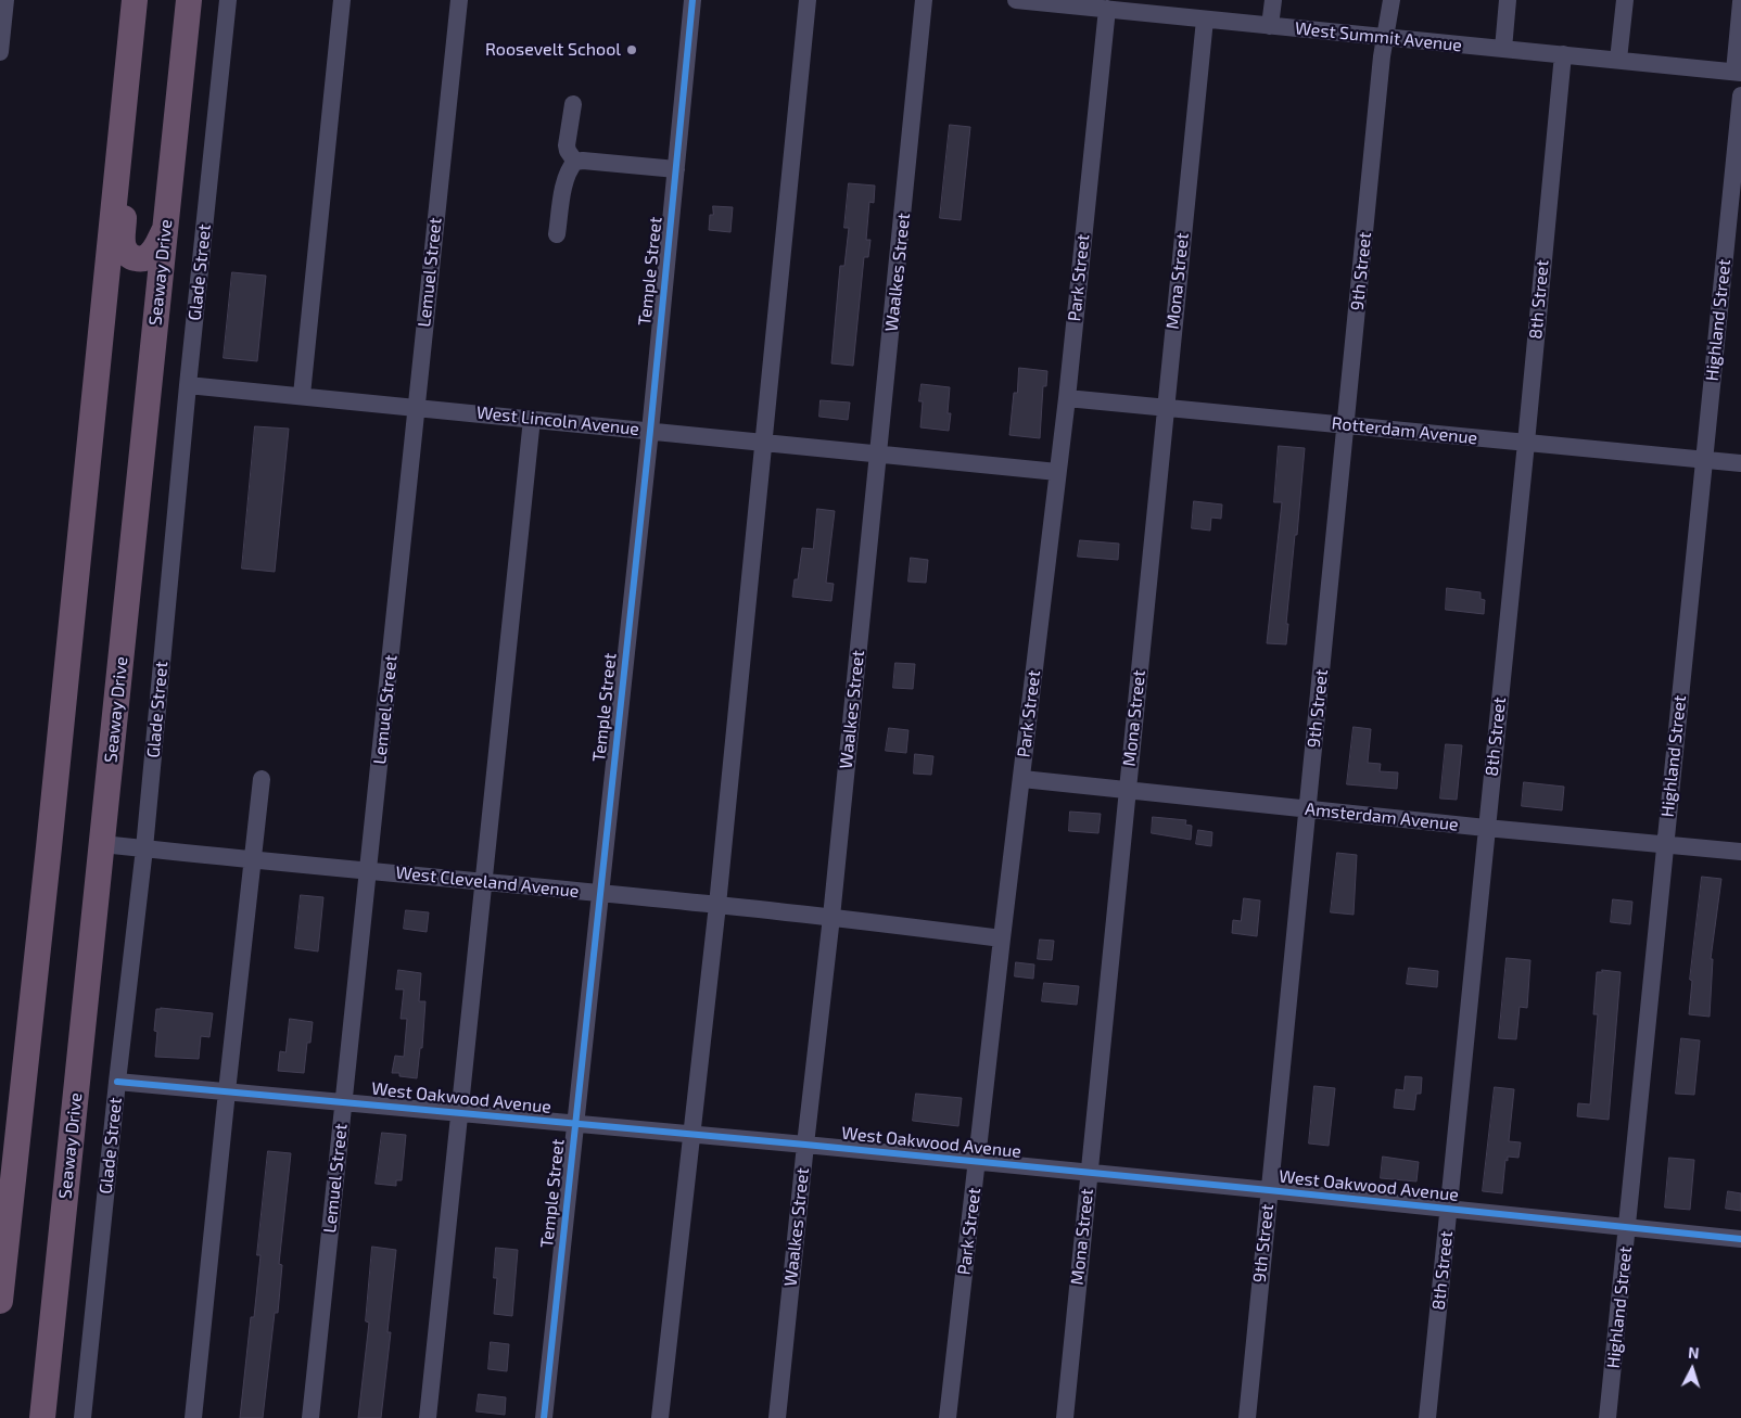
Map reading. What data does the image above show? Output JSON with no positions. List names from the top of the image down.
{
  "streets": {
    "highway": ["Seaway Drive"],
    "street": [
      "West Summit Avenue",
      "Temple Street",
      "9th Street",
      "Glade Street",
      "Lemuel Street",
      "Waalkes Street",
      "Park Street",
      "Mona Street",
      "8th Street",
      "Highland Street",
      "West Lincoln Avenue",
      "Rotterdam Avenue",
      "Amsterdam Avenue",
      "West Cleveland Avenue",
      "West Oakwood Avenue"
    ]
  },
  "crossings": [
    ["West Summit Avenue", "9th Street"],
    ["West Summit Avenue", "Park Street"],
    ["West Summit Avenue", "Mona Street"],
    ["West Summit Avenue", "8th Street"],
    ["Temple Street", "West Lincoln Avenue"],
    ["Temple Street", "West Cleveland Avenue"],
    ["Temple Street", "West Oakwood Avenue"],
    ["9th Street", "Rotterdam Avenue"],
    ["9th Street", "Amsterdam Avenue"],
    ["9th Street", "West Oakwood Avenue"],
    ["Seaway Drive", "West Cleveland Avenue"],
    ["Glade Street", "West Lincoln Avenue"],
    ["Glade Street", "West Cleveland Avenue"],
    ["Glade Street", "West Oakwood Avenue"],
    ["Lemuel Street", "West Lincoln Avenue"],
    ["Lemuel Street", "West Cleveland Avenue"],
    ["Lemuel Street", "West Oakwood Avenue"],
    ["Waalkes Street", "West Lincoln Avenue"],
    ["Waalkes Street", "West Cleveland Avenue"],
    ["Waalkes Street", "West Oakwood Avenue"],
    ["Park Street", "West Lincoln Avenue"],
    ["Park Street", "Rotterdam Avenue"],
    ["Park Street", "Amsterdam Avenue"],
    ["Park Street", "West Cleveland Avenue"],
    ["Park Street", "West Oakwood Avenue"],
    ["Mona Street", "Rotterdam Avenue"],
    ["Mona Street", "Amsterdam Avenue"],
    ["Mona Street", "West Oakwood Avenue"],
    ["8th Street", "Rotterdam Avenue"],
    ["8th Street", "Amsterdam Avenue"],
    ["8th Street", "West Oakwood Avenue"],
    ["Highland Street", "Rotterdam Avenue"],
    ["Highland Street", "Amsterdam Avenue"],
    ["Highland Street", "West Oakwood Avenue"]
  ],
  "places": ["Roosevelt School"],
  "north": "top"
}
